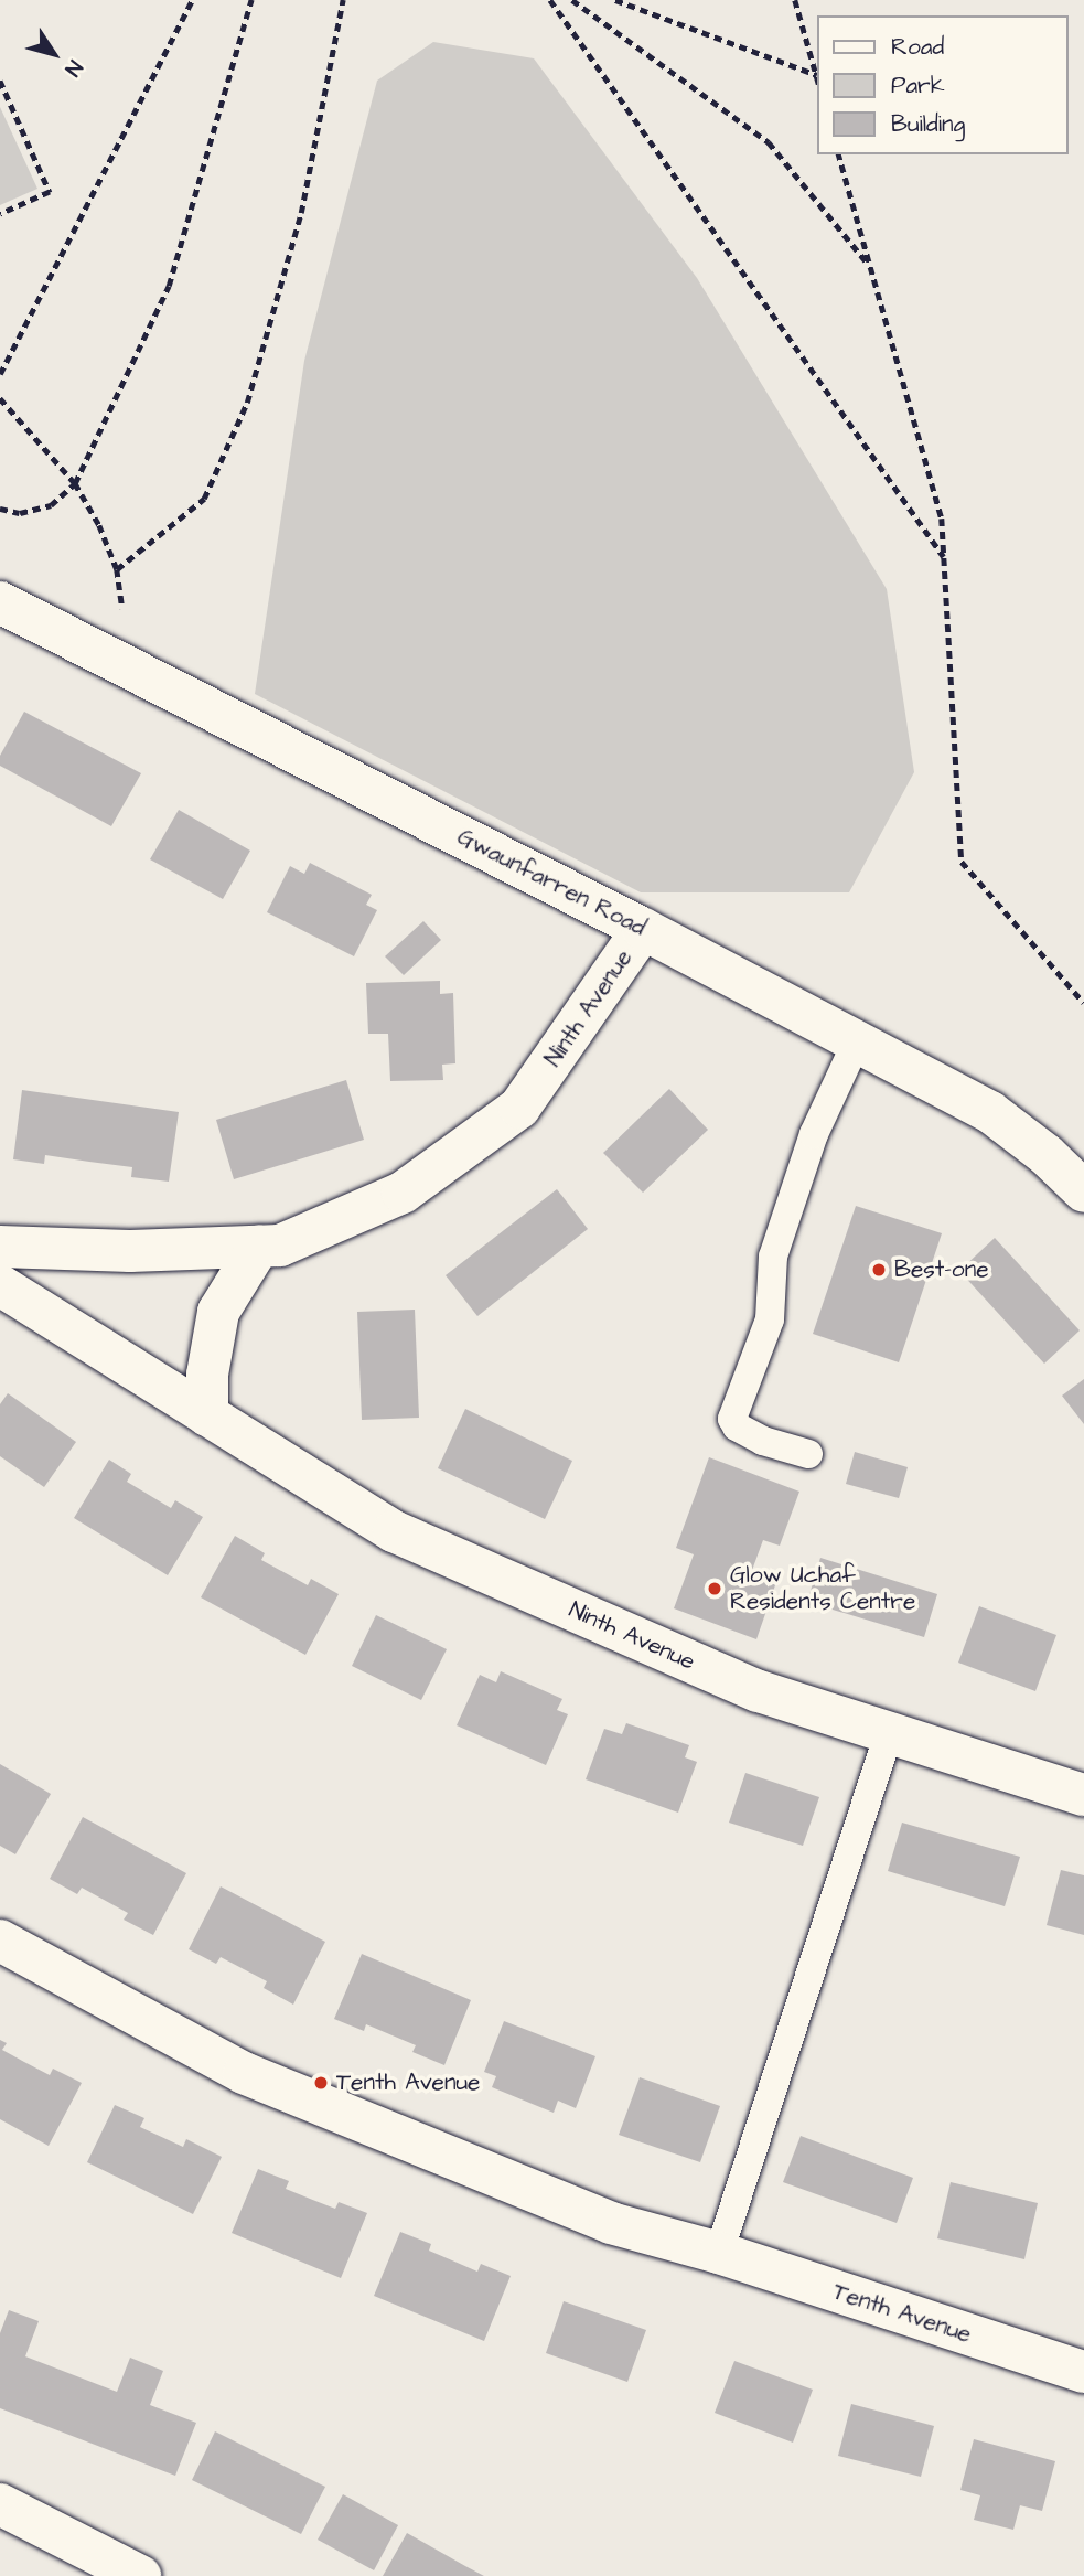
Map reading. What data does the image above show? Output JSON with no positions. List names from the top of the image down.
{
  "streets": {
    "street": ["Gwaunfarren Road", "Ninth Avenue", "Tenth Avenue"]
  },
  "crossings": [
    ["Gwaunfarren Road", "Ninth Avenue"]
  ],
  "places": ["Best-one", "Glow Uchaf Residents Centre", "Tenth Avenue"],
  "legend": ["Road", "Park", "Building"],
  "north": "bottom right"
}
